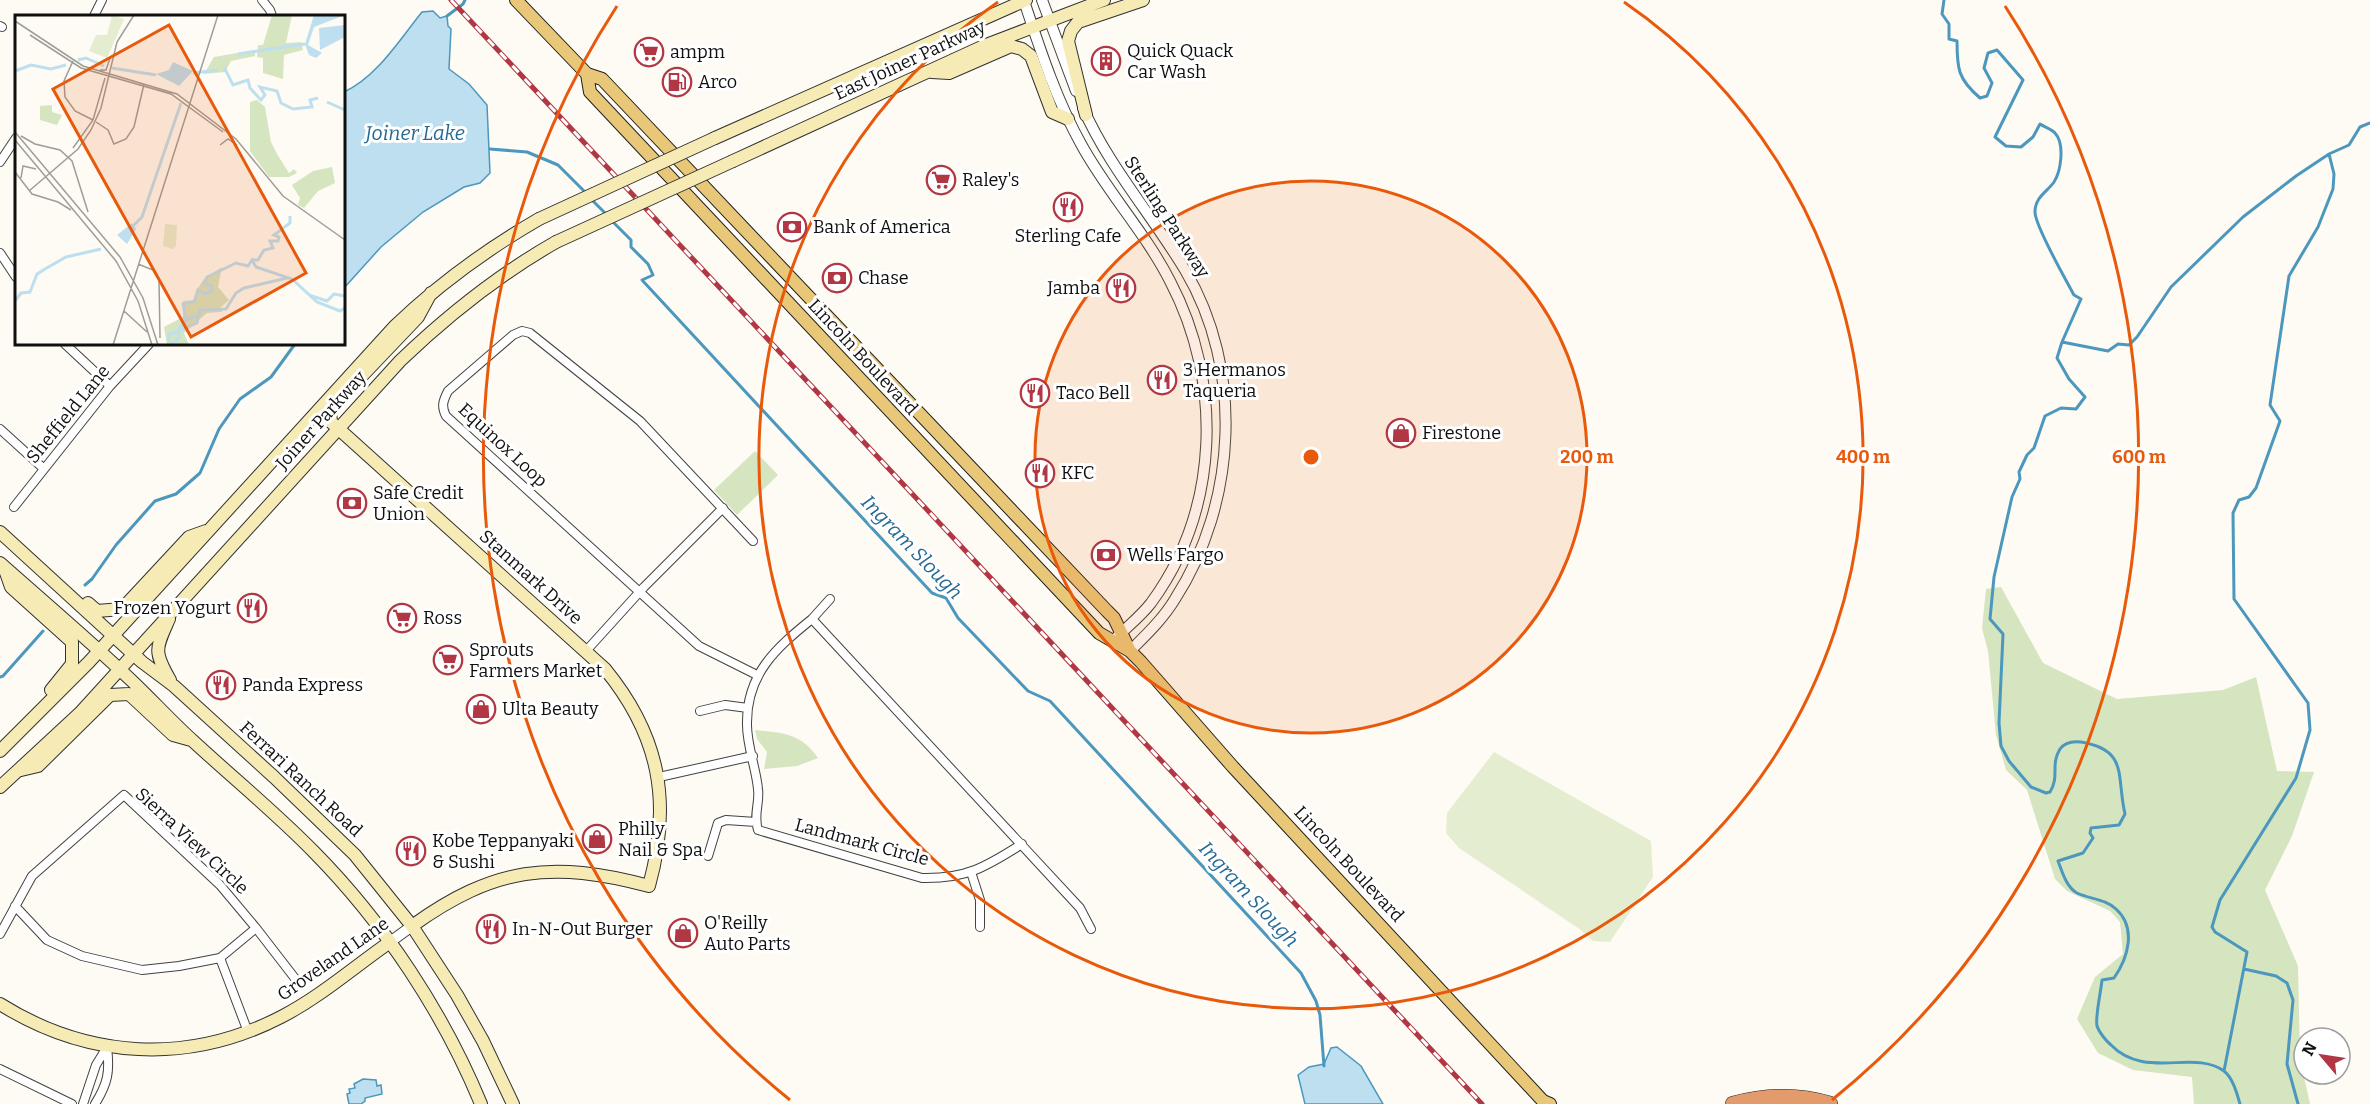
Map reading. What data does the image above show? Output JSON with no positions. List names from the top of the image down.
{
  "streets": {
    "main road": [
      "East Joiner Parkway",
      "Lincoln Boulevard",
      "Joiner Parkway",
      "Stanmark Drive",
      "Ferrari Ranch Road",
      "Groveland Lane"
    ],
    "street": [
      "Sterling Parkway",
      "Sheffield Lane",
      "Equinox Loop",
      "Sierra View Circle",
      "Landmark Circle"
    ]
  },
  "crossings": [
    ["East Joiner Parkway", "Sterling Parkway"],
    ["East Joiner Parkway", "Joiner Parkway"],
    ["Sterling Parkway", "Lincoln Boulevard"],
    ["Joiner Parkway", "Stanmark Drive"],
    ["Joiner Parkway", "Ferrari Ranch Road"],
    ["Stanmark Drive", "Groveland Lane"],
    ["Ferrari Ranch Road", "Groveland Lane"]
  ],
  "water": ["Joiner Lake", "Ingram Slough"],
  "places": {
    "supermarket": [
      "ampm",
      "Raley's",
      "Ross",
      "Sprouts Farmers Market"
    ],
    "building": ["Quick Quack Car Wash"],
    "fuel station": ["Arco"],
    "restaurant": [
      "Sterling Cafe",
      "Jamba",
      "3 Hermanos Taqueria",
      "Taco Bell",
      "KFC",
      "Frozen Yogurt",
      "Panda Express",
      "Kobe Teppanyaki & Sushi",
      "In-N-Out Burger"
    ],
    "bank": [
      "Bank of America",
      "Chase",
      "Safe Credit Union",
      "Wells Fargo"
    ],
    "shop": [
      "Firestone",
      "Ulta Beauty",
      "Philly Nail & Spa",
      "O'Reilly Auto Parts"
    ]
  },
  "north": "top left",
  "rings": ["200 m", "400 m", "600 m"]
}
